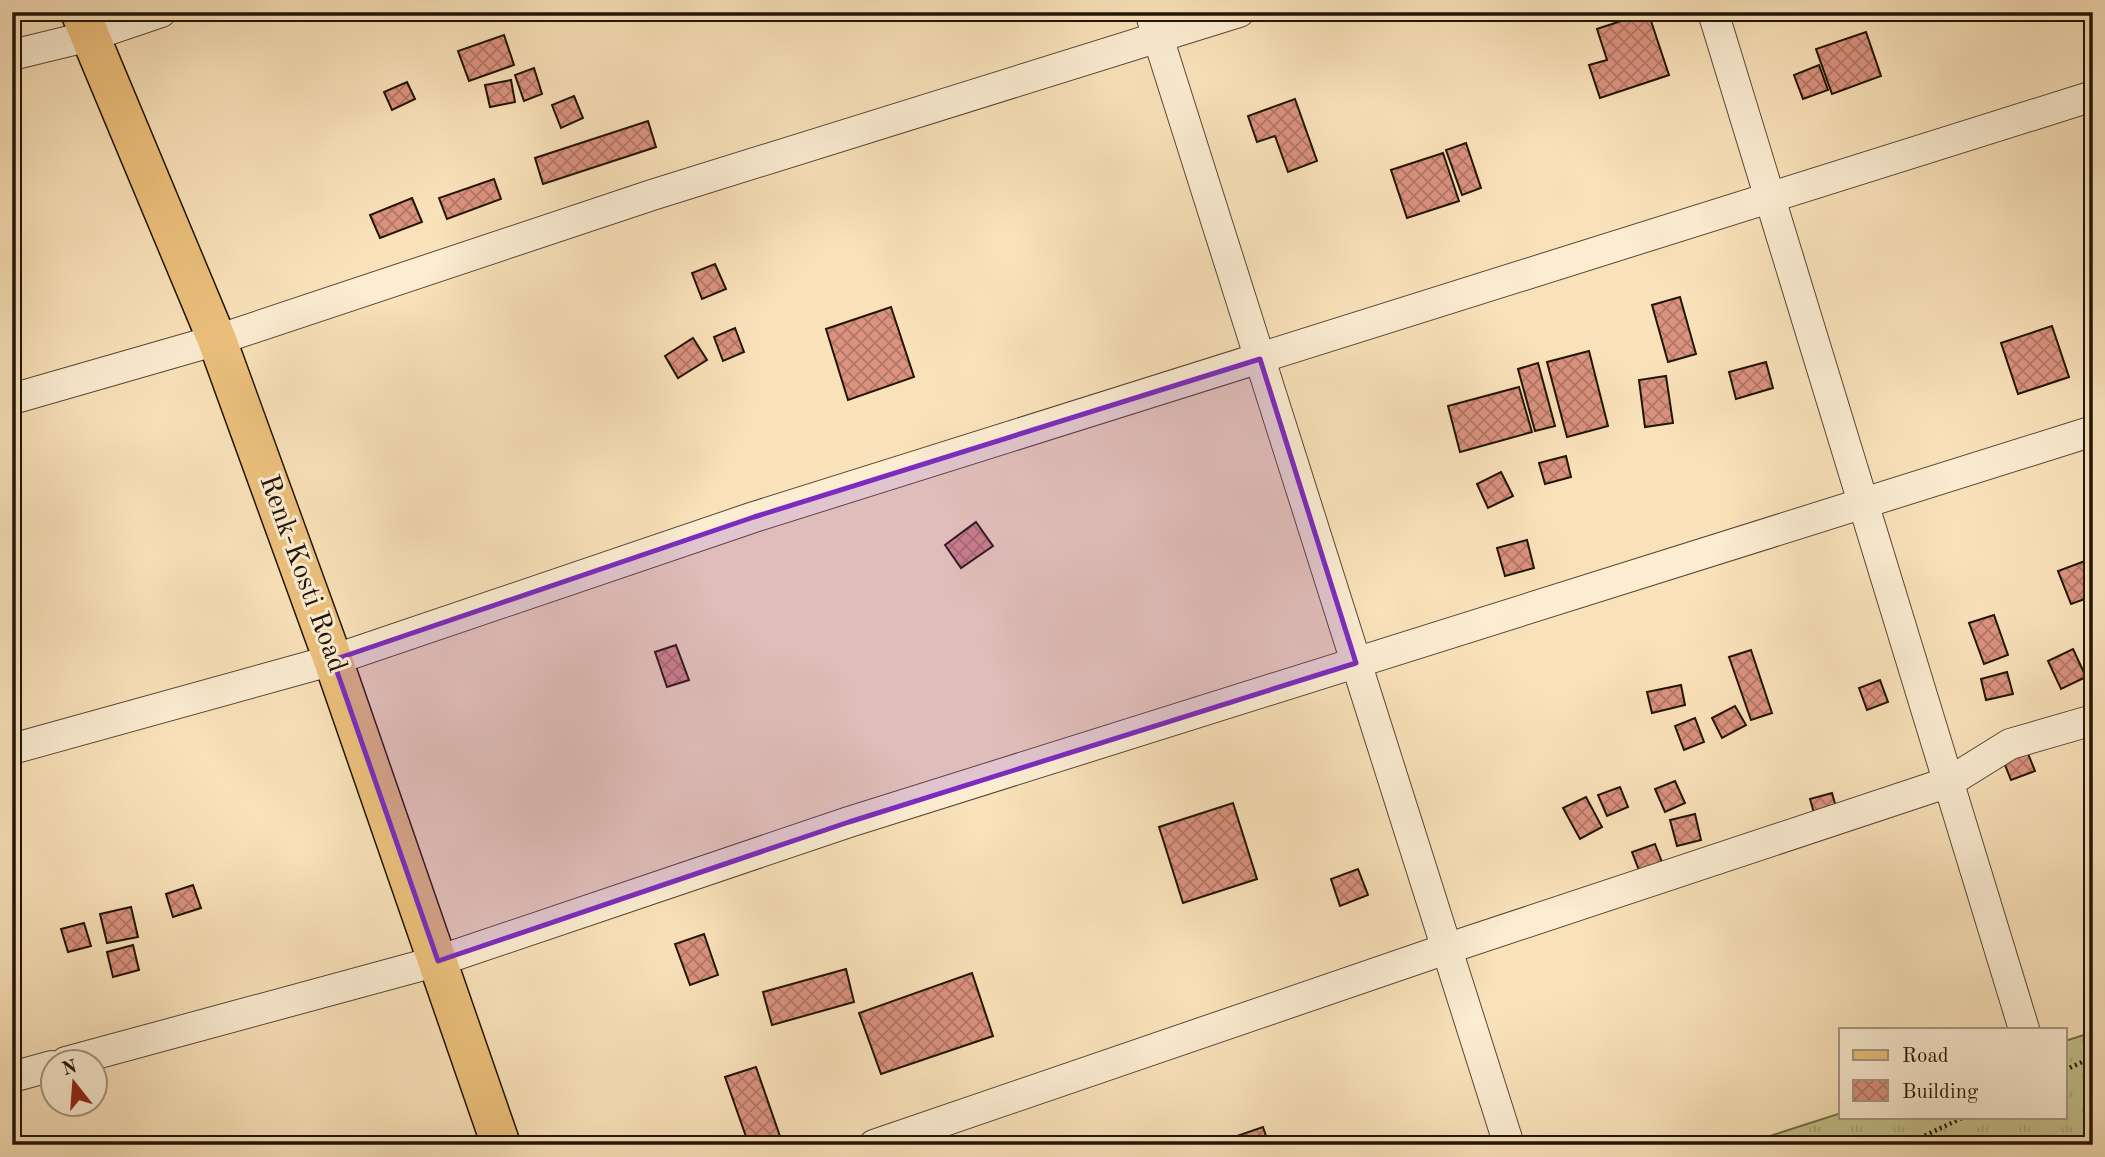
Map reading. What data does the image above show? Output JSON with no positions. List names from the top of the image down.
{
  "streets": {
    "main road": ["Renk-Kosti Road"]
  },
  "legend": ["Road", "Building"],
  "north": "top"
}
